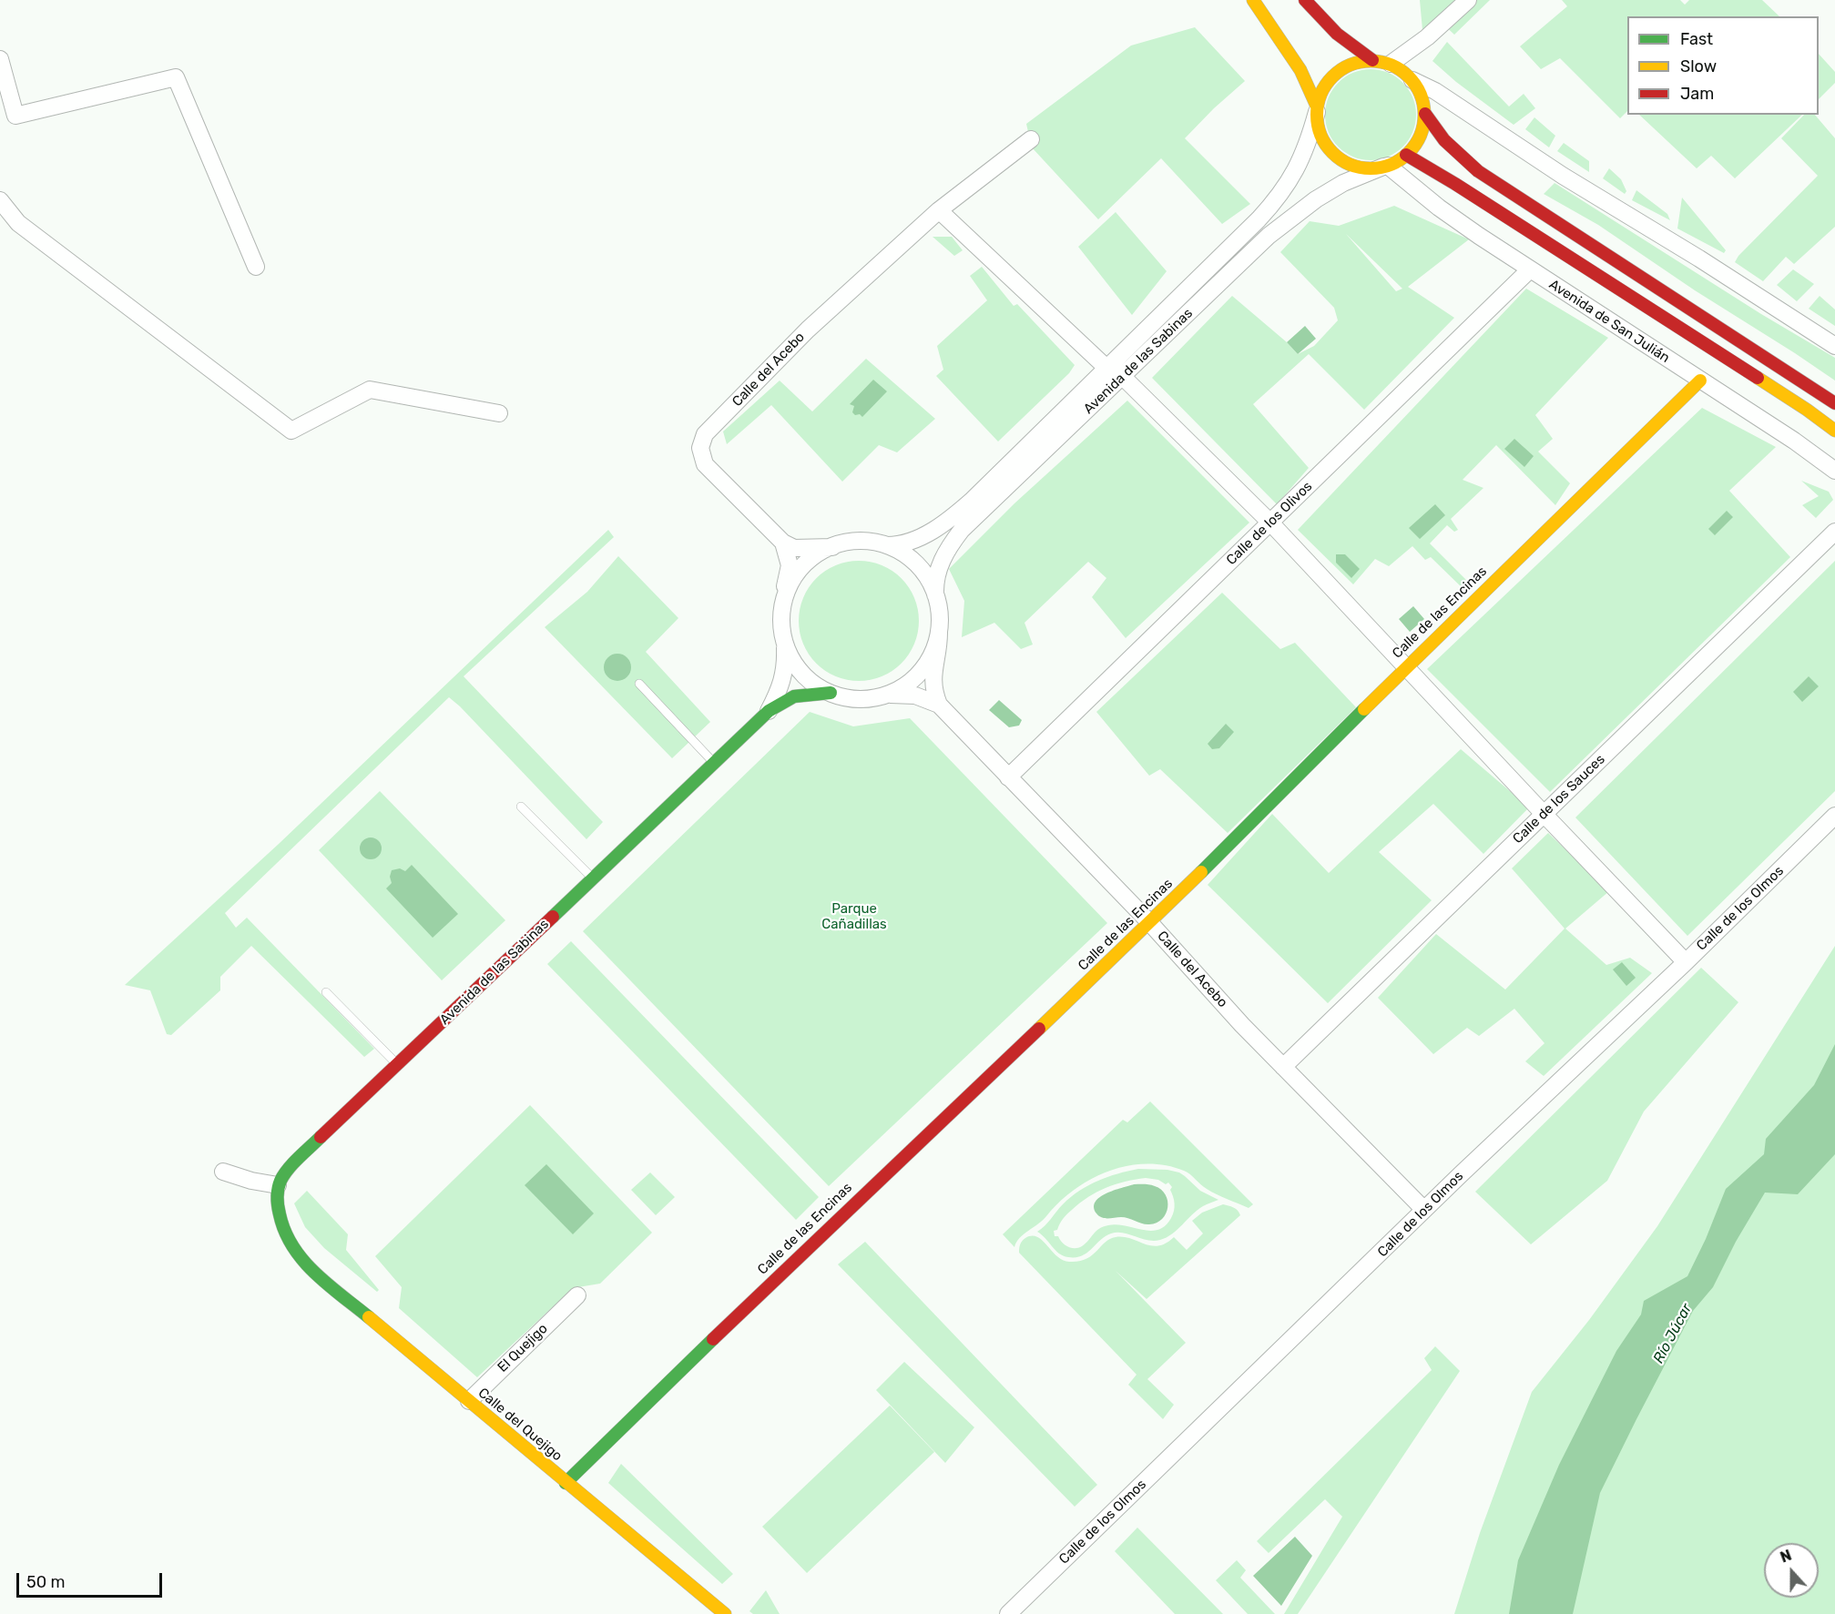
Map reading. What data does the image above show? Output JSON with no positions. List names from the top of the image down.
{
  "streets": {
    "street": [
      "Avenida de San Julián",
      "Avenida de las Sabinas",
      "Calle del Acebo",
      "Calle de los Olivos",
      "Calle de las Encinas",
      "Calle de los Sauces",
      "Calle de los Olmos",
      "El Quejigo",
      "Calle del Quejigo"
    ]
  },
  "crossings": [
    ["Avenida de San Julián", "Avenida de las Sabinas"],
    ["Avenida de San Julián", "Calle de los Olivos"],
    ["Avenida de San Julián", "Calle de las Encinas"],
    ["Avenida de las Sabinas", "Calle del Acebo"],
    ["Avenida de las Sabinas", "Calle del Quejigo"],
    ["Calle del Acebo", "Calle de los Olivos"],
    ["Calle del Acebo", "Calle de las Encinas"],
    ["Calle del Acebo", "Calle de los Sauces"],
    ["Calle del Acebo", "Calle de los Olmos"],
    ["Calle de las Encinas", "Calle del Quejigo"],
    ["El Quejigo", "Calle del Quejigo"]
  ],
  "water": ["Río Júcar"],
  "parks": ["Parque Cañadillas"],
  "legend": ["Fast", "Slow", "Jam"],
  "scale_bar": "50 m",
  "north": "top"
}
